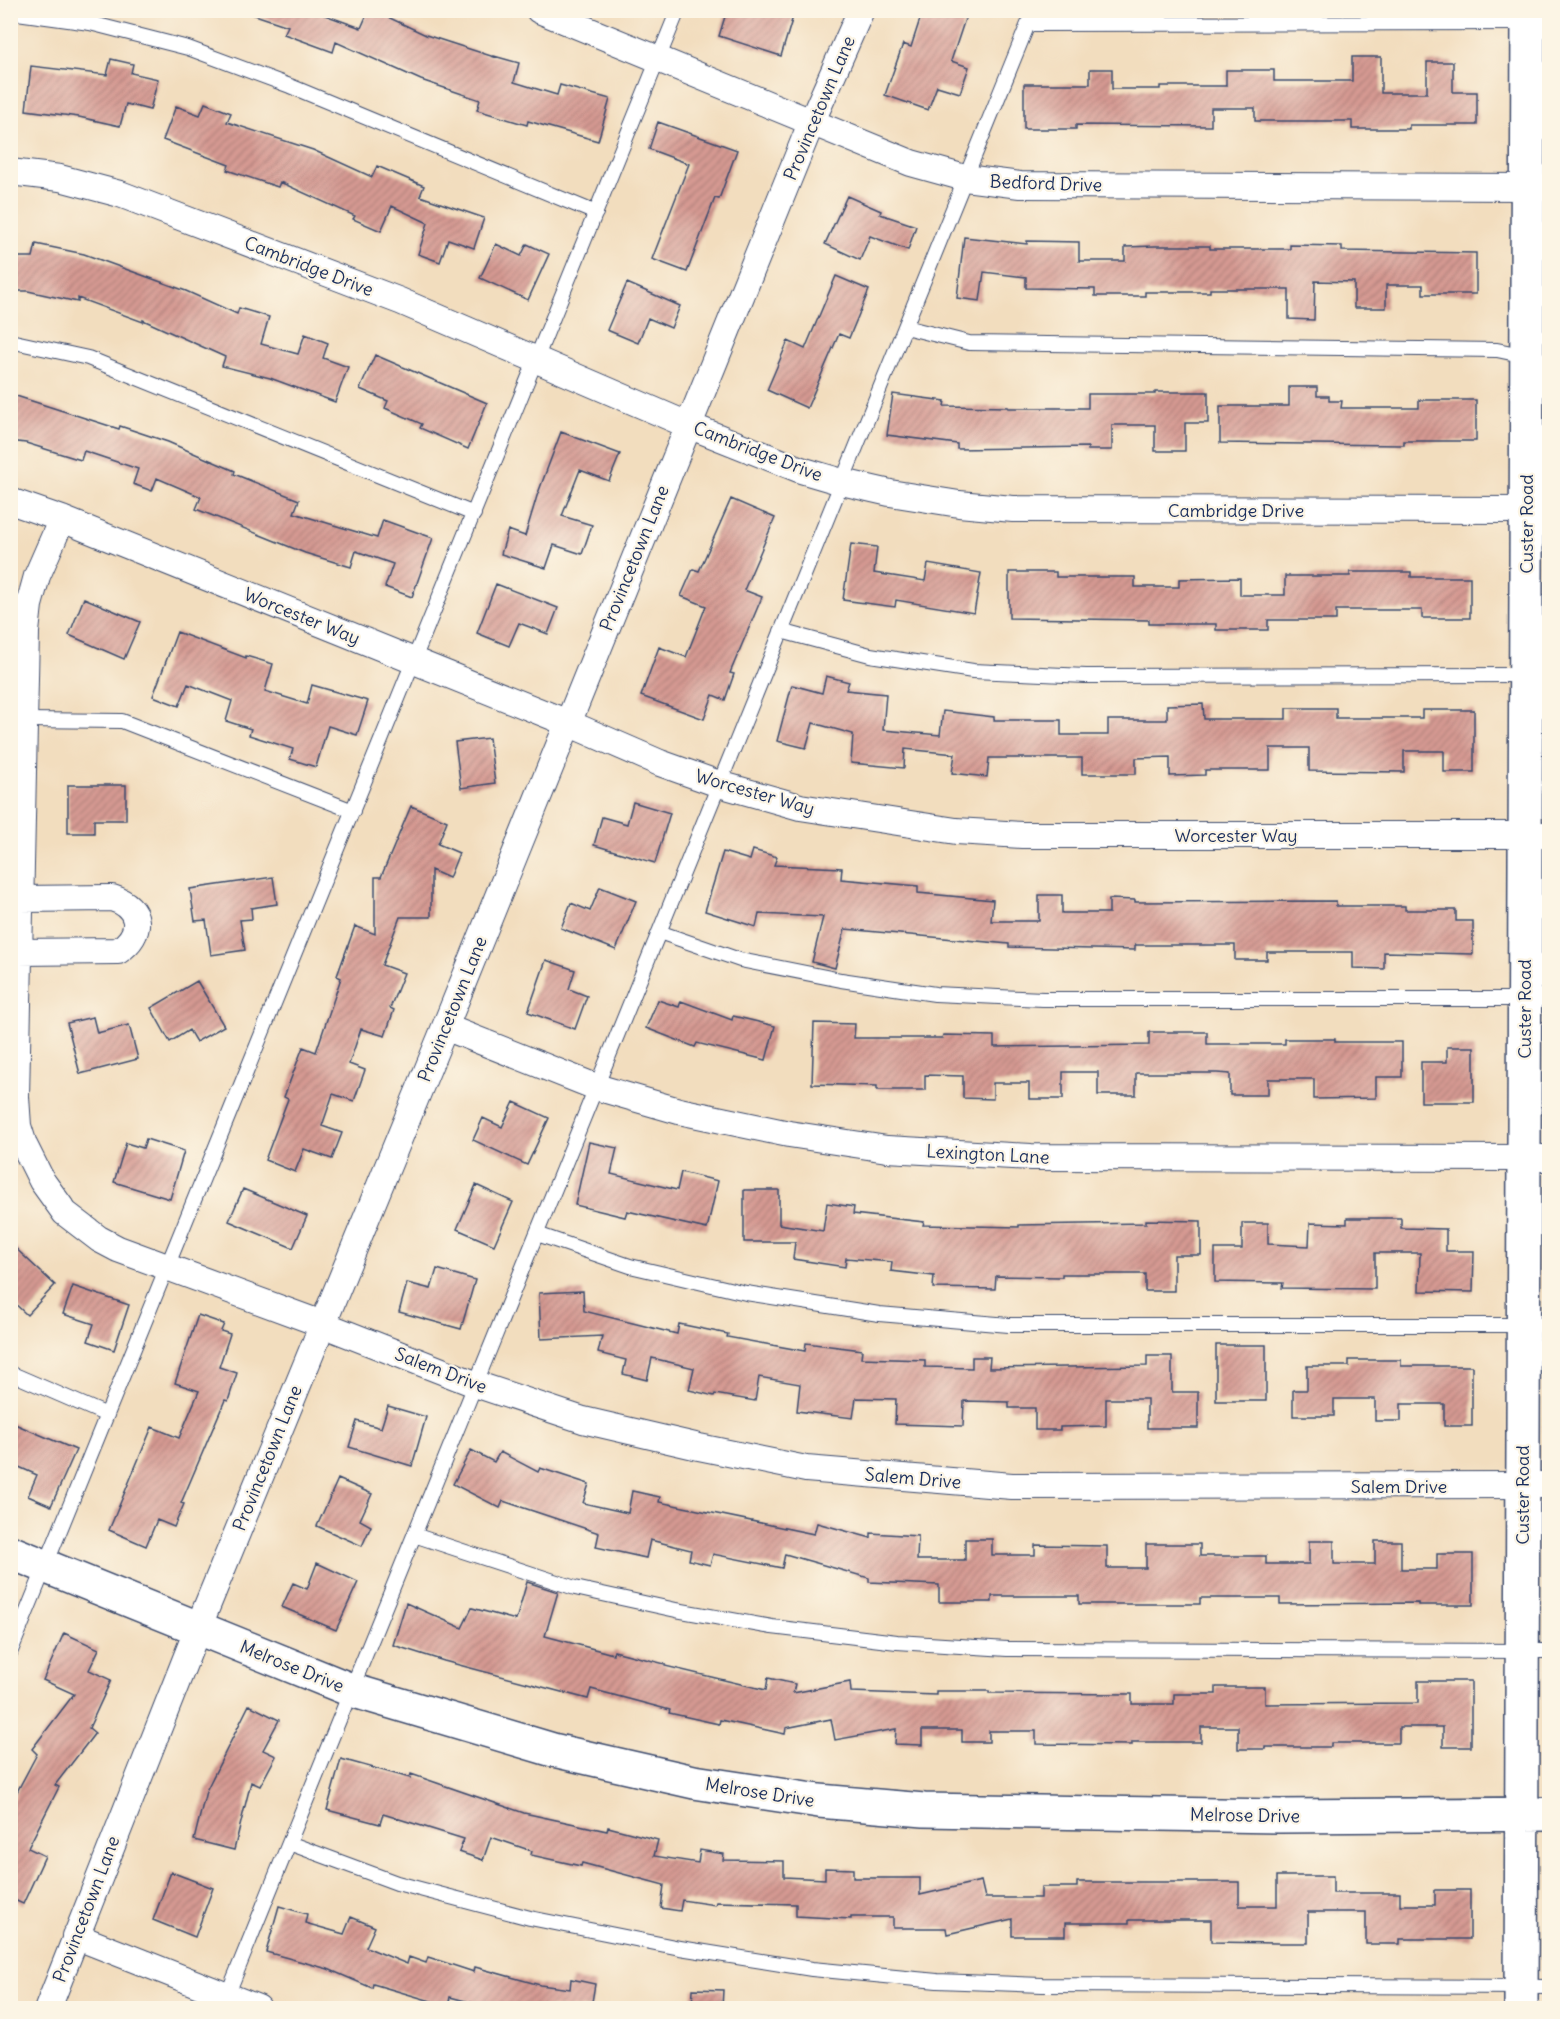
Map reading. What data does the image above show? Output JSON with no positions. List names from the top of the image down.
{
  "streets": {
    "street": [
      "Provincetown Lane",
      "Bedford Drive",
      "Cambridge Drive",
      "Custer Road",
      "Worcester Way",
      "Lexington Lane",
      "Salem Drive",
      "Melrose Drive"
    ]
  },
  "crossings": [
    ["Provincetown Lane", "Bedford Drive"],
    ["Provincetown Lane", "Cambridge Drive"],
    ["Provincetown Lane", "Worcester Way"],
    ["Provincetown Lane", "Lexington Lane"],
    ["Provincetown Lane", "Salem Drive"],
    ["Provincetown Lane", "Melrose Drive"],
    ["Bedford Drive", "Custer Road"],
    ["Cambridge Drive", "Custer Road"],
    ["Custer Road", "Worcester Way"],
    ["Custer Road", "Lexington Lane"],
    ["Custer Road", "Salem Drive"],
    ["Custer Road", "Melrose Drive"],
    ["Worcester Way", "Salem Drive"]
  ]
}
